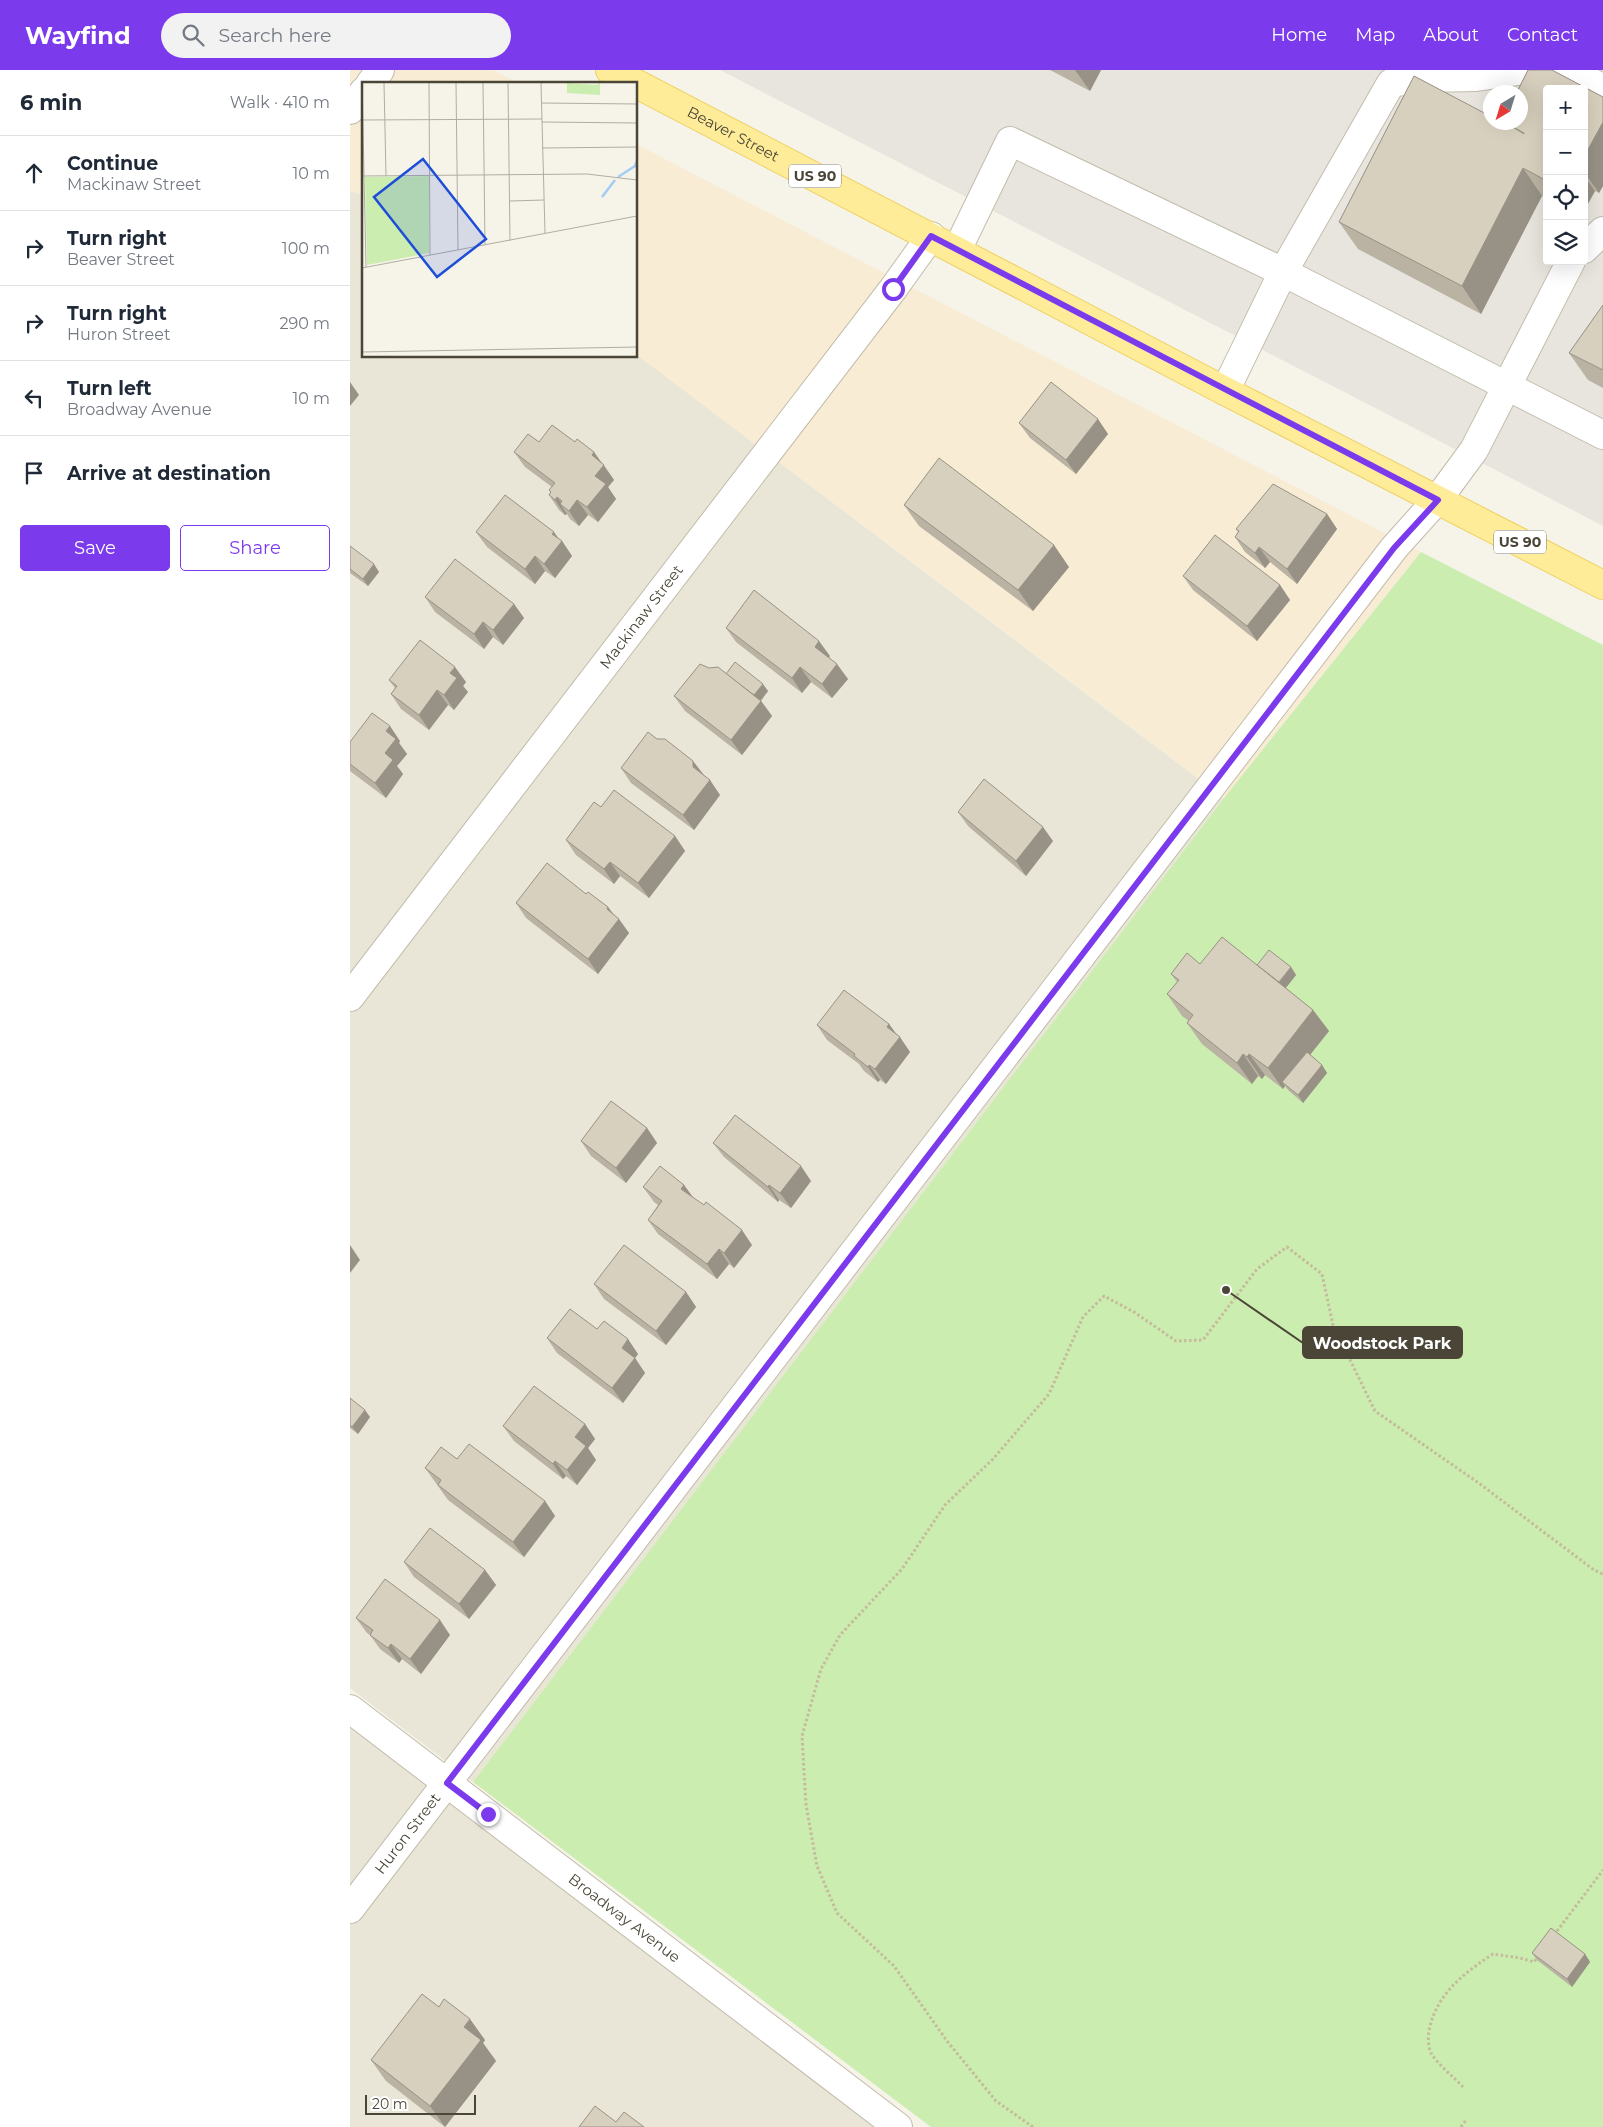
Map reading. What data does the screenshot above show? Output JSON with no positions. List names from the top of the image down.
{
  "streets": {
    "main road": ["Beaver Street", "US 90"],
    "street": ["Mackinaw Street", "Huron Street", "Broadway Avenue"]
  },
  "crossings": [
    ["Beaver Street", "Mackinaw Street"],
    ["Beaver Street", "Huron Street"],
    ["Huron Street", "Broadway Avenue"]
  ],
  "places": ["Woodstock Park"],
  "scale_bar": "20 m",
  "north": "bottom left",
  "page": {
    "header": "Wayfind",
    "search": "Search here",
    "nav": [
      "Home",
      "Map",
      "About",
      "Contact"
    ],
    "heading": ["6 min", "Walk · 410 m"],
    "map_buttons": ["+", "−"],
    "list": [
      ["Continue", "Mackinaw Street", "10 m"],
      ["Turn right", "Beaver Street", "100 m"],
      ["Turn right", "Huron Street", "290 m"],
      ["Turn left", "Broadway Avenue", "10 m"],
      "Arrive at destination"
    ],
    "buttons": ["Save", "Share"],
    "scale": "20 m"
  }
}
